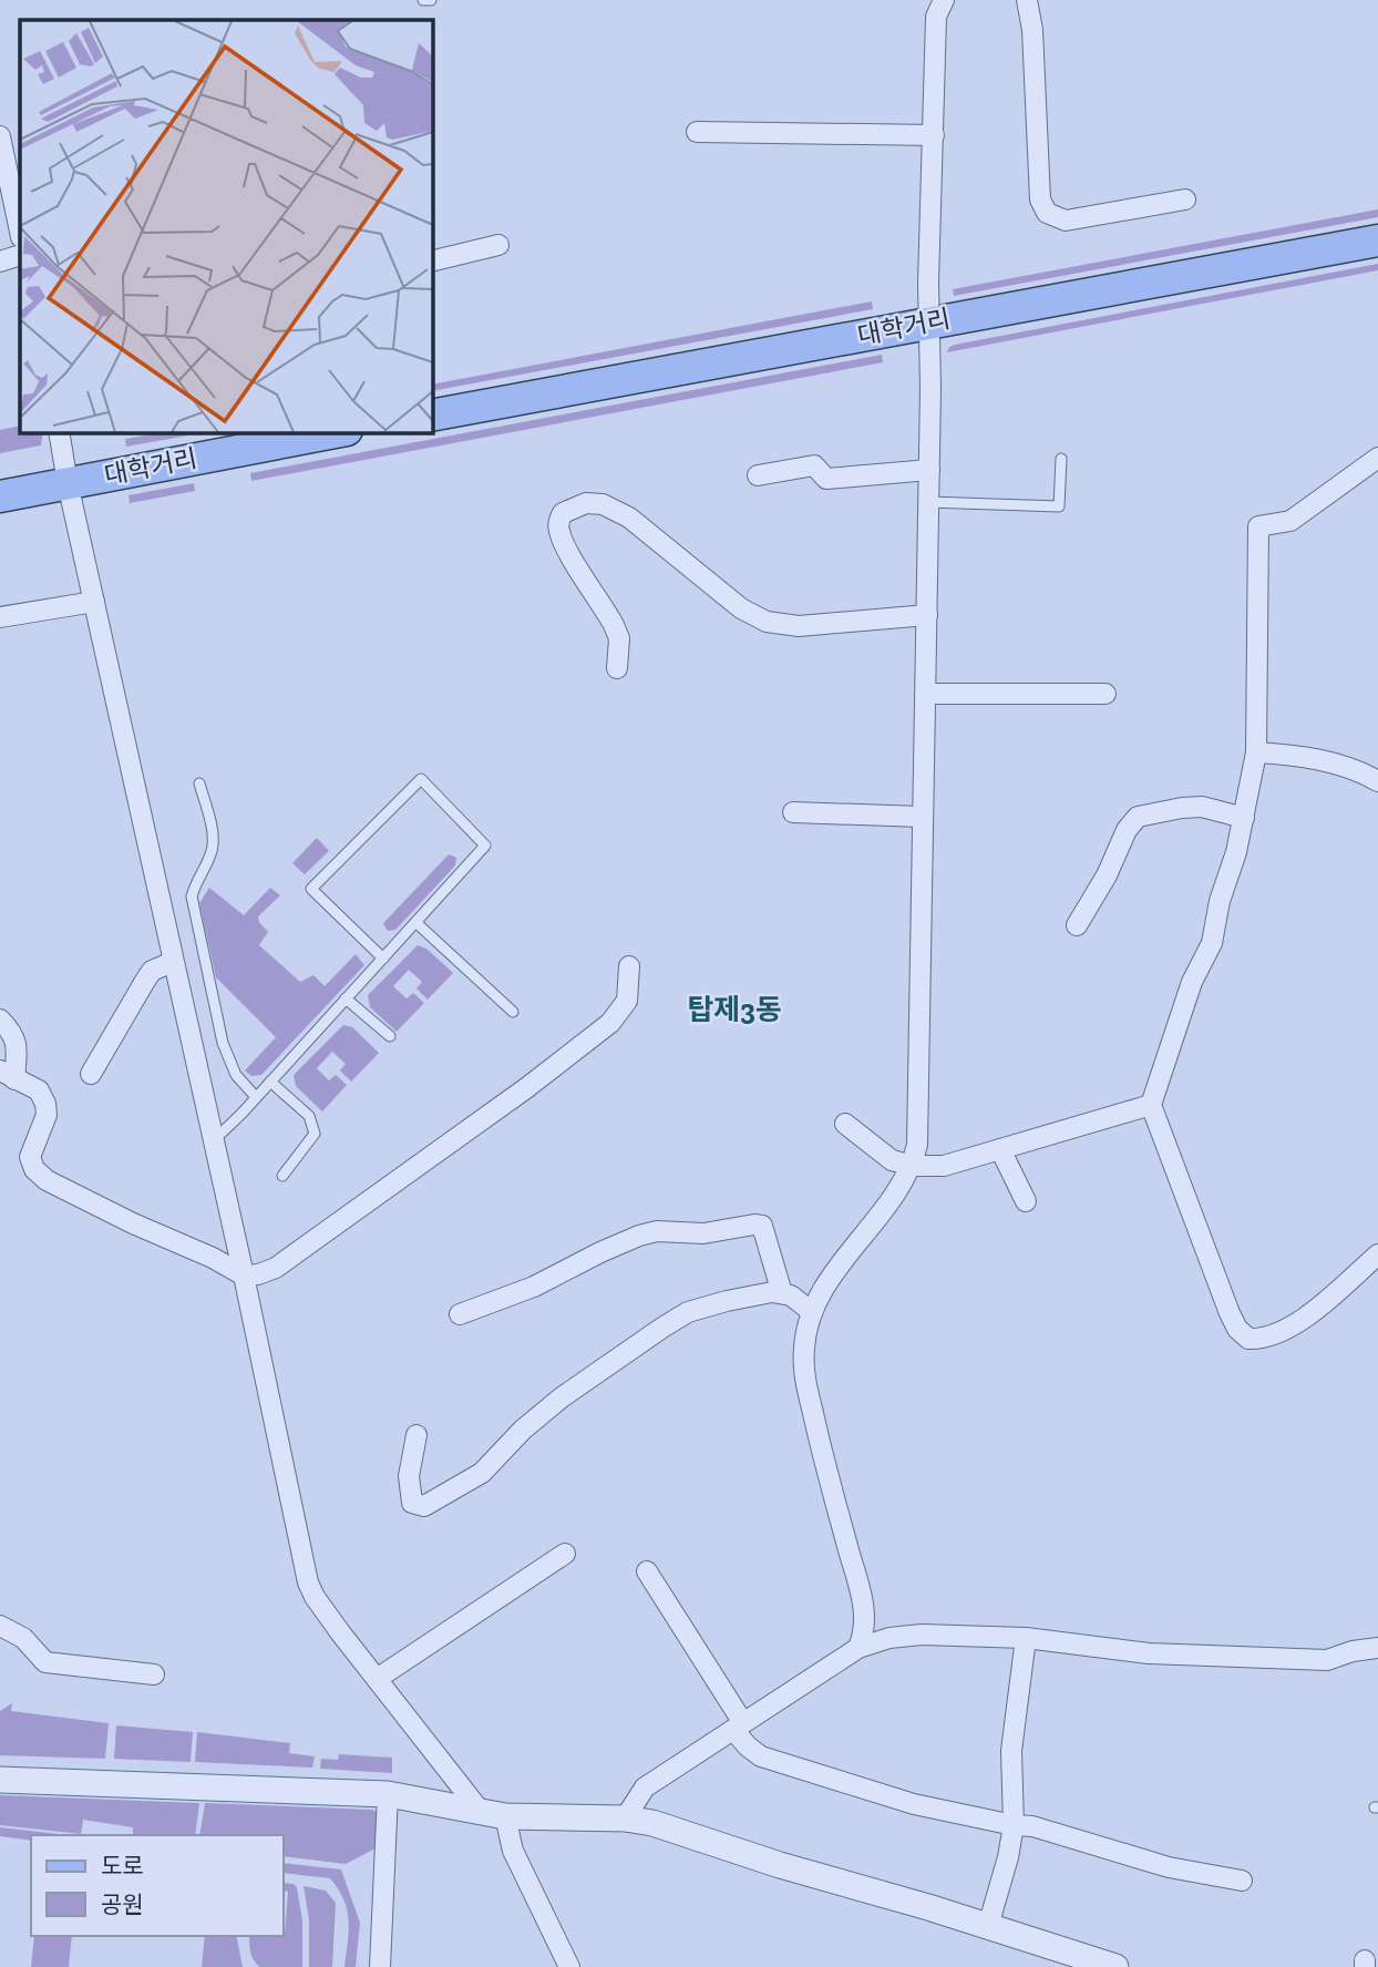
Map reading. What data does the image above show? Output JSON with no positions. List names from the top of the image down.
{
  "streets": {
    "main road": ["대학거리"]
  },
  "districts": ["탑제3동"],
  "legend": ["도로", "공원"]
}
